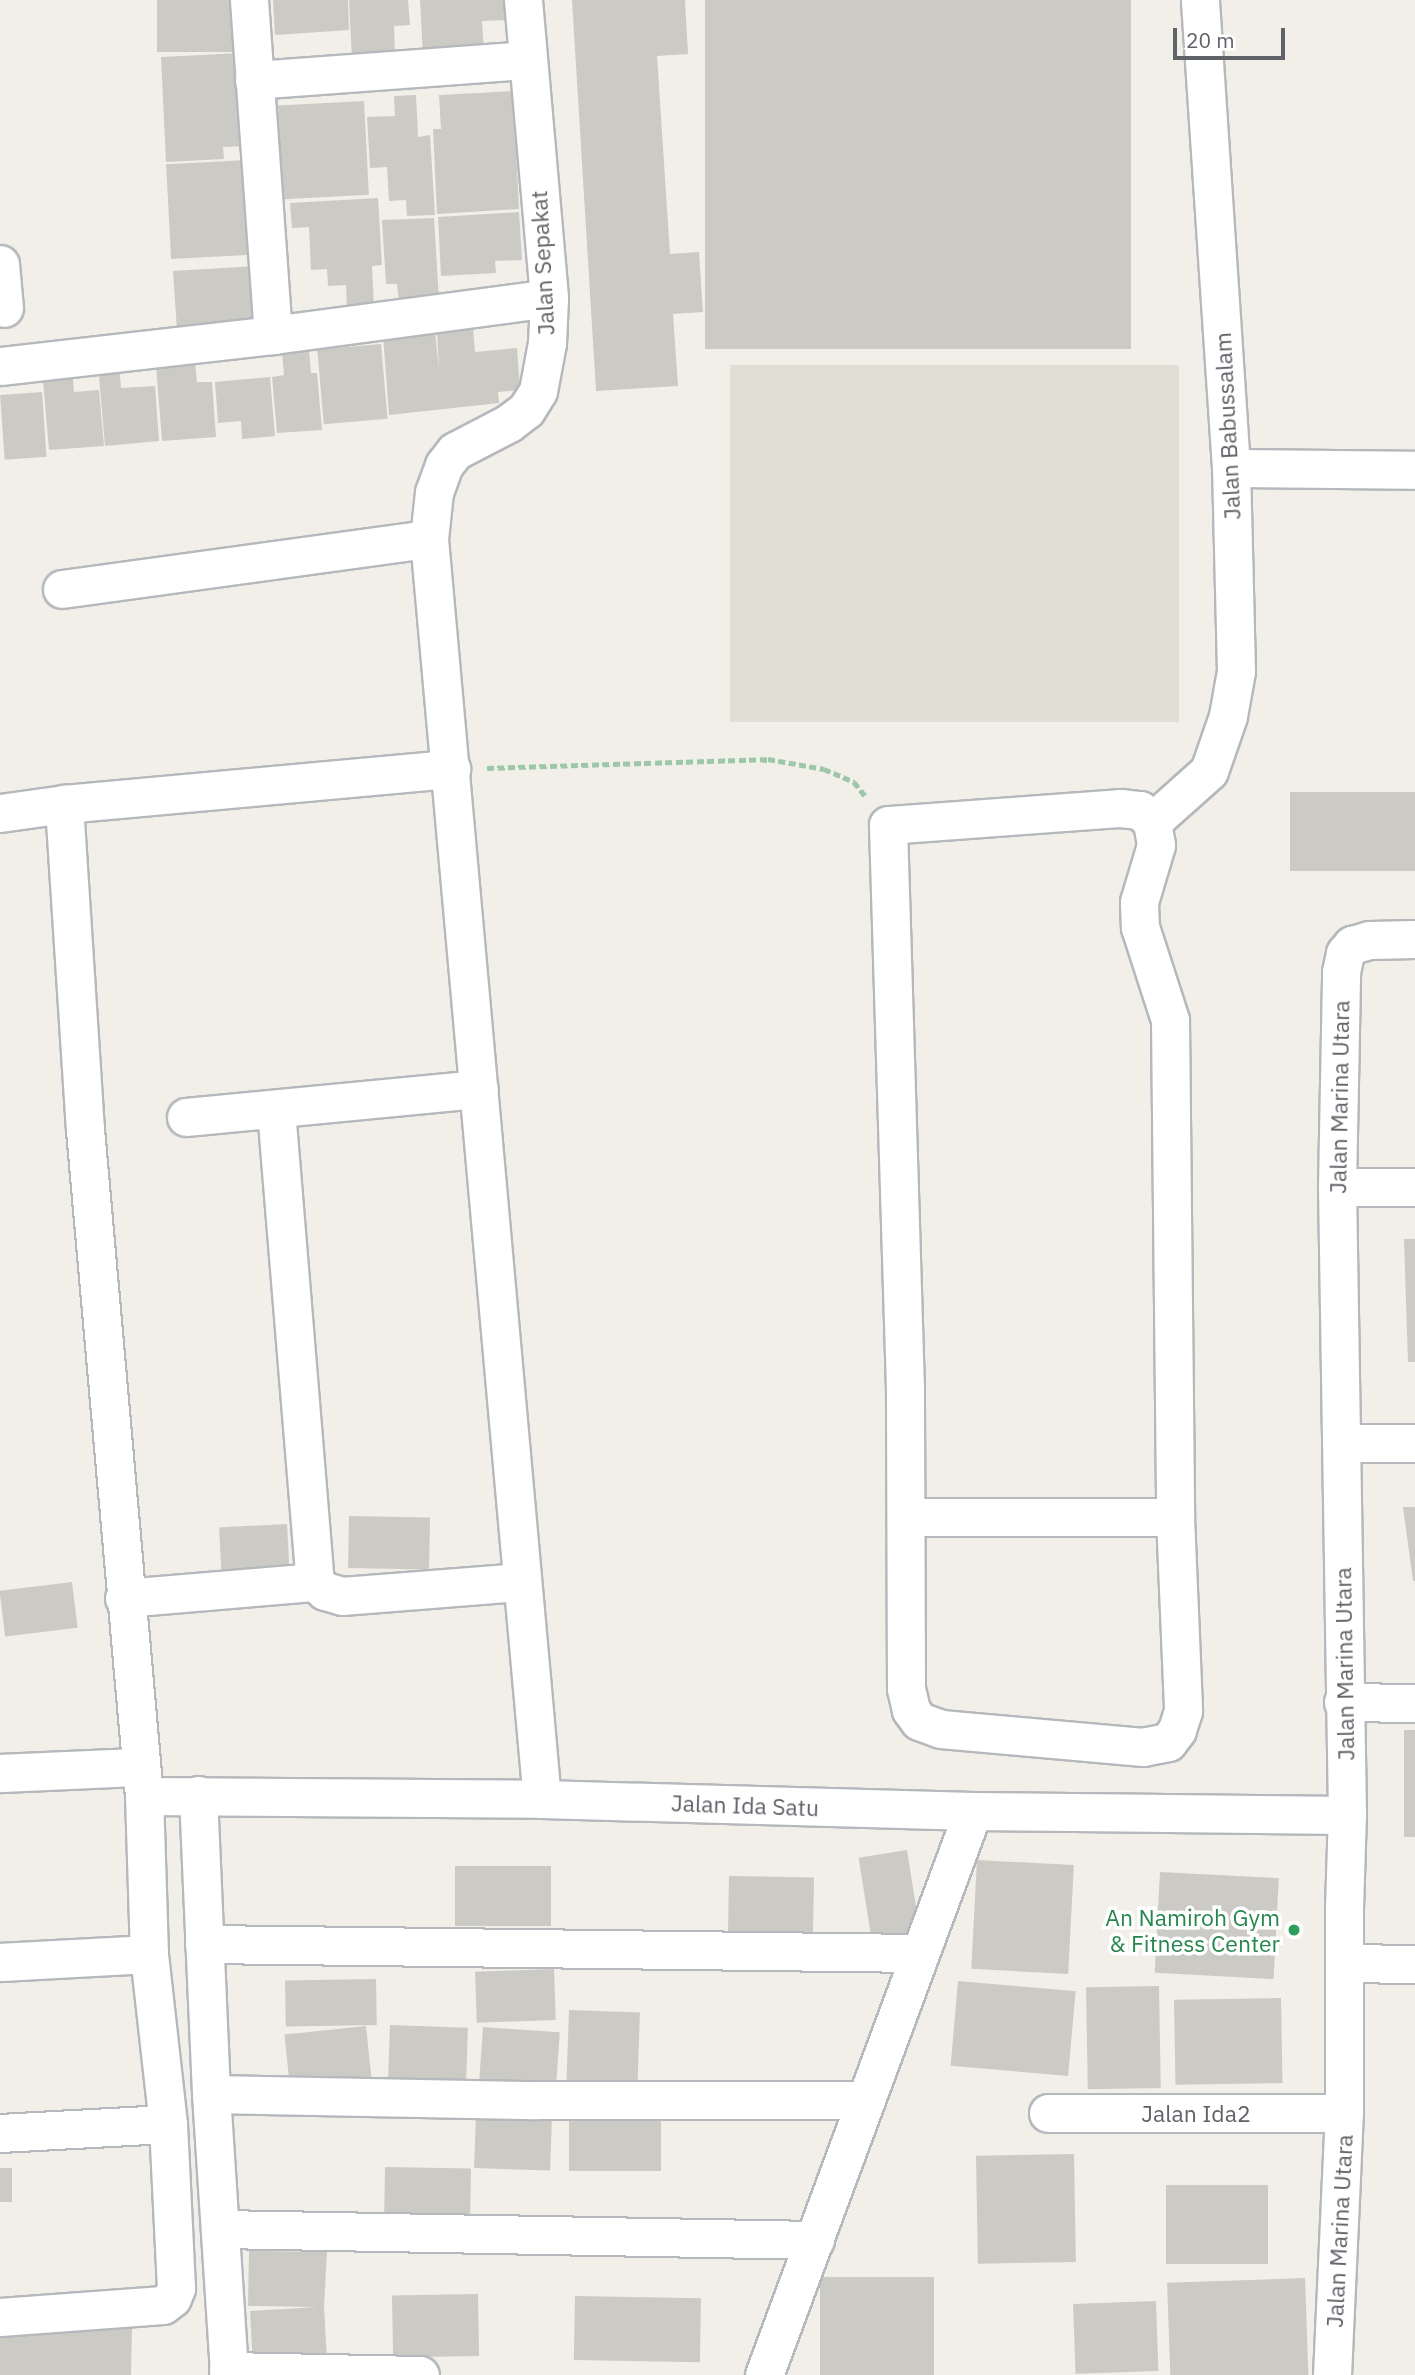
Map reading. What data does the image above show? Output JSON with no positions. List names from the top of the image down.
{
  "streets": {
    "street": [
      "Jalan Sepakat",
      "Jalan Babussalam",
      "Jalan Marina Utara",
      "Jalan Ida Satu",
      "Jalan Ida2"
    ]
  },
  "crossings": [
    ["Jalan Sepakat", "Jalan Ida Satu"],
    ["Jalan Marina Utara", "Jalan Ida Satu"],
    ["Jalan Marina Utara", "Jalan Ida2"]
  ],
  "places": ["An Namiroh Gym & Fitness Center"],
  "scale_bar": "20 m"
}
